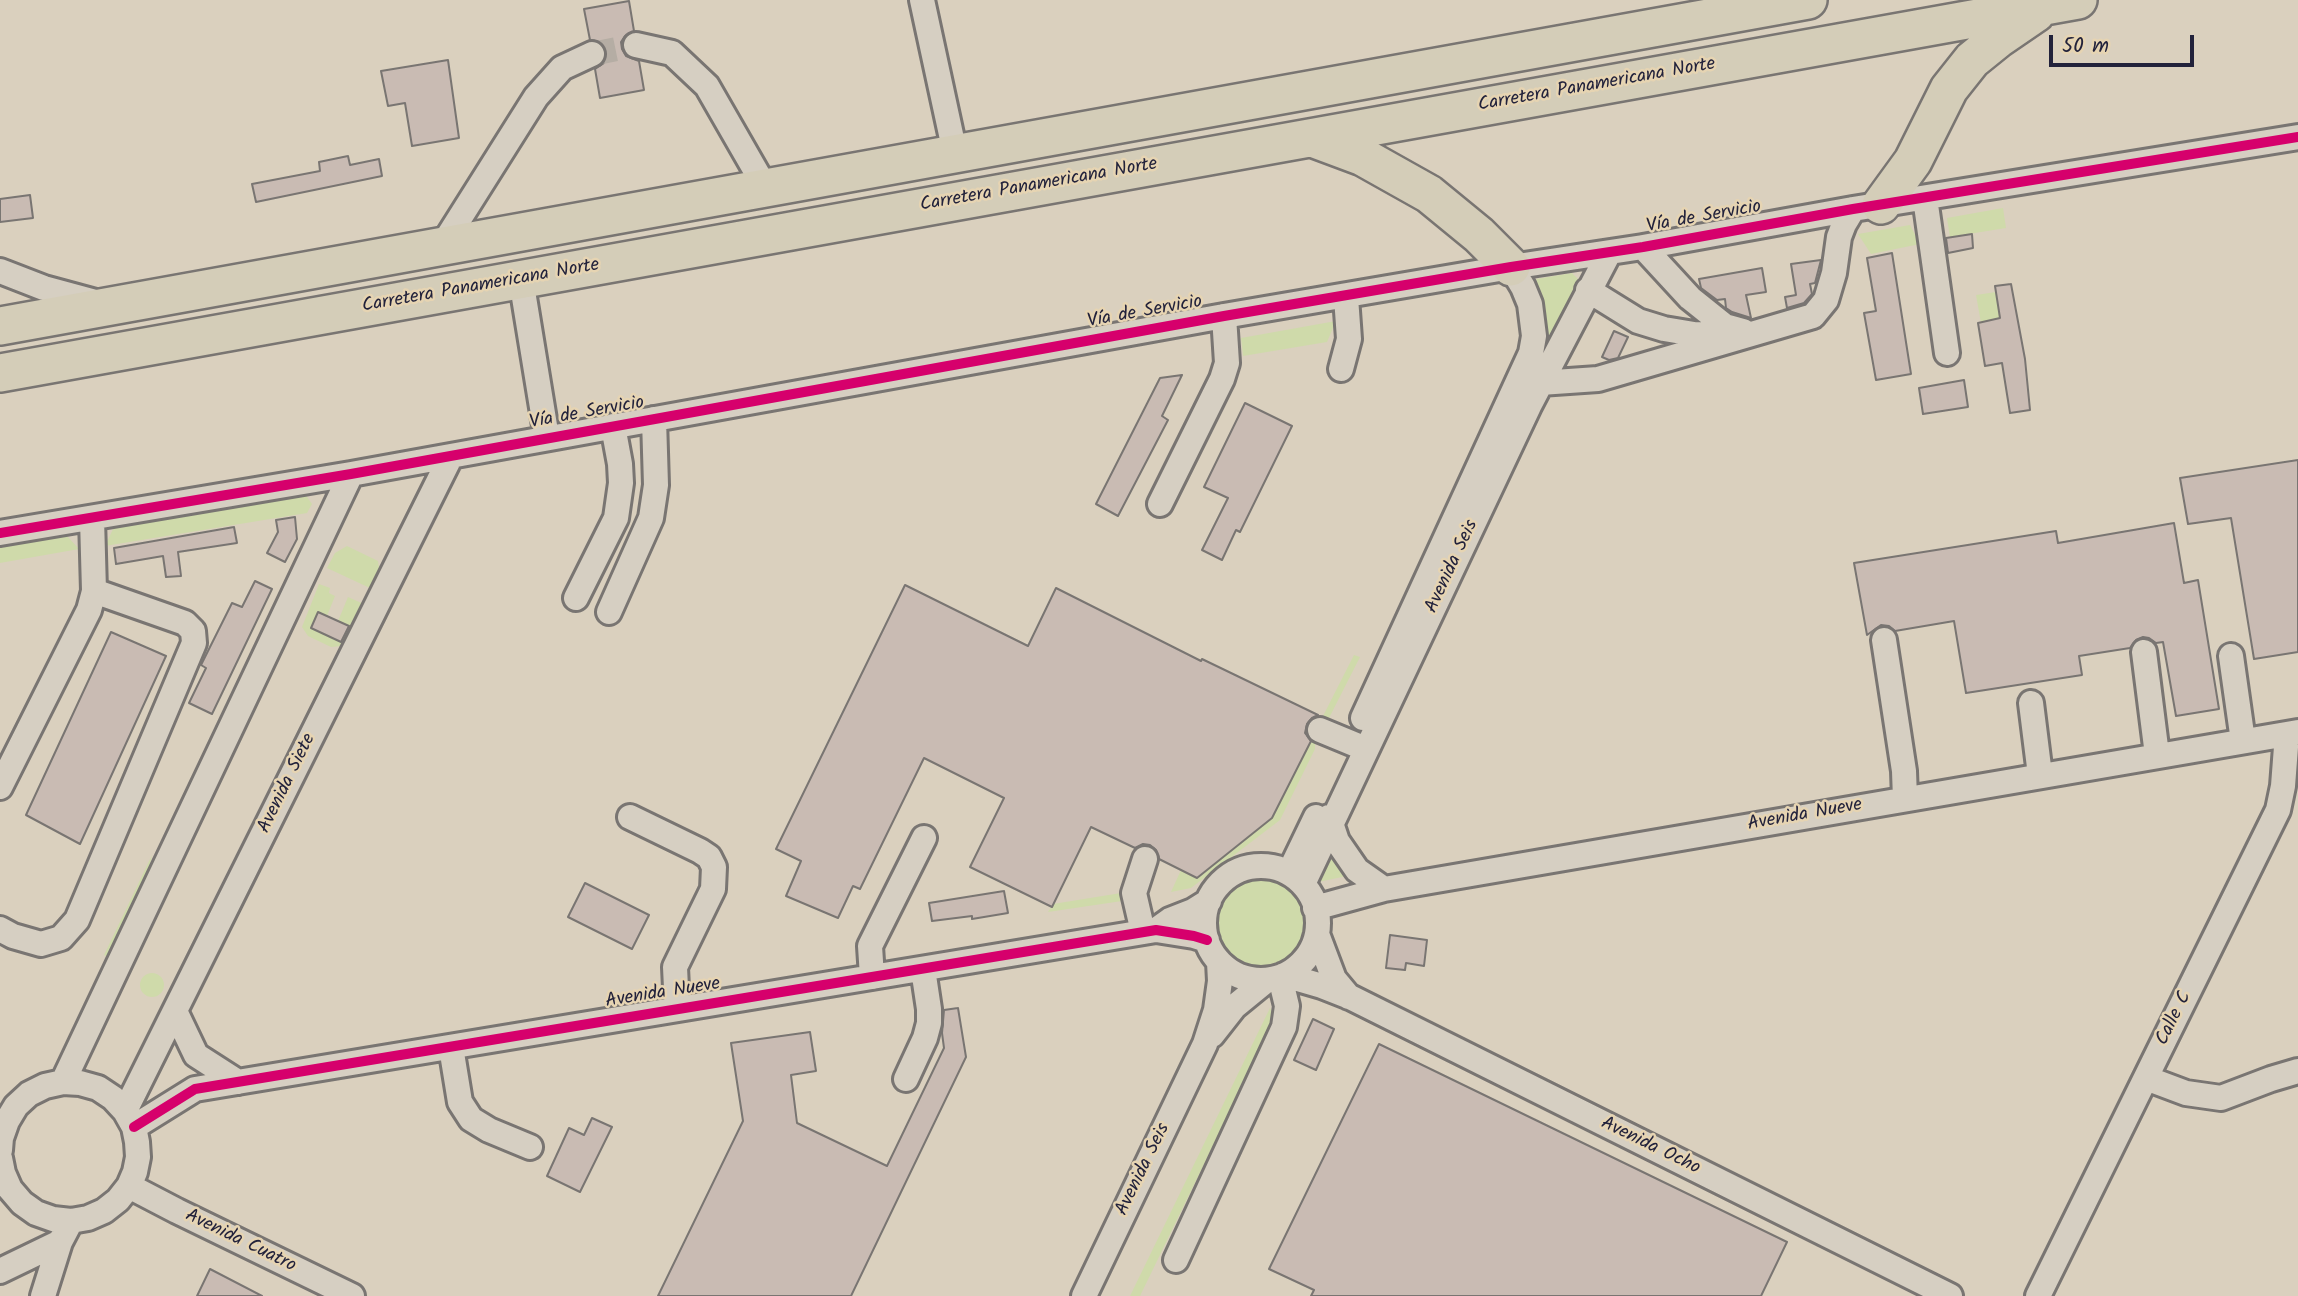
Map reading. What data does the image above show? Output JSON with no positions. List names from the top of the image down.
{
  "streets": {
    "highway": ["Carretera Panamericana Norte"],
    "street": [
      "Vía de Servicio",
      "Avenida Seis",
      "Avenida Siete",
      "Avenida Nueve",
      "Calle C",
      "Avenida Ocho",
      "Avenida Cuatro"
    ]
  },
  "crossings": [
    ["Vía de Servicio", "Avenida Seis"],
    ["Vía de Servicio", "Avenida Siete"],
    ["Avenida Seis", "Avenida Nueve"],
    ["Avenida Seis", "Avenida Ocho"],
    ["Avenida Siete", "Avenida Nueve"],
    ["Avenida Nueve", "Calle C"],
    ["Avenida Nueve", "Avenida Ocho"]
  ],
  "scale_bar": "50 m"
}
